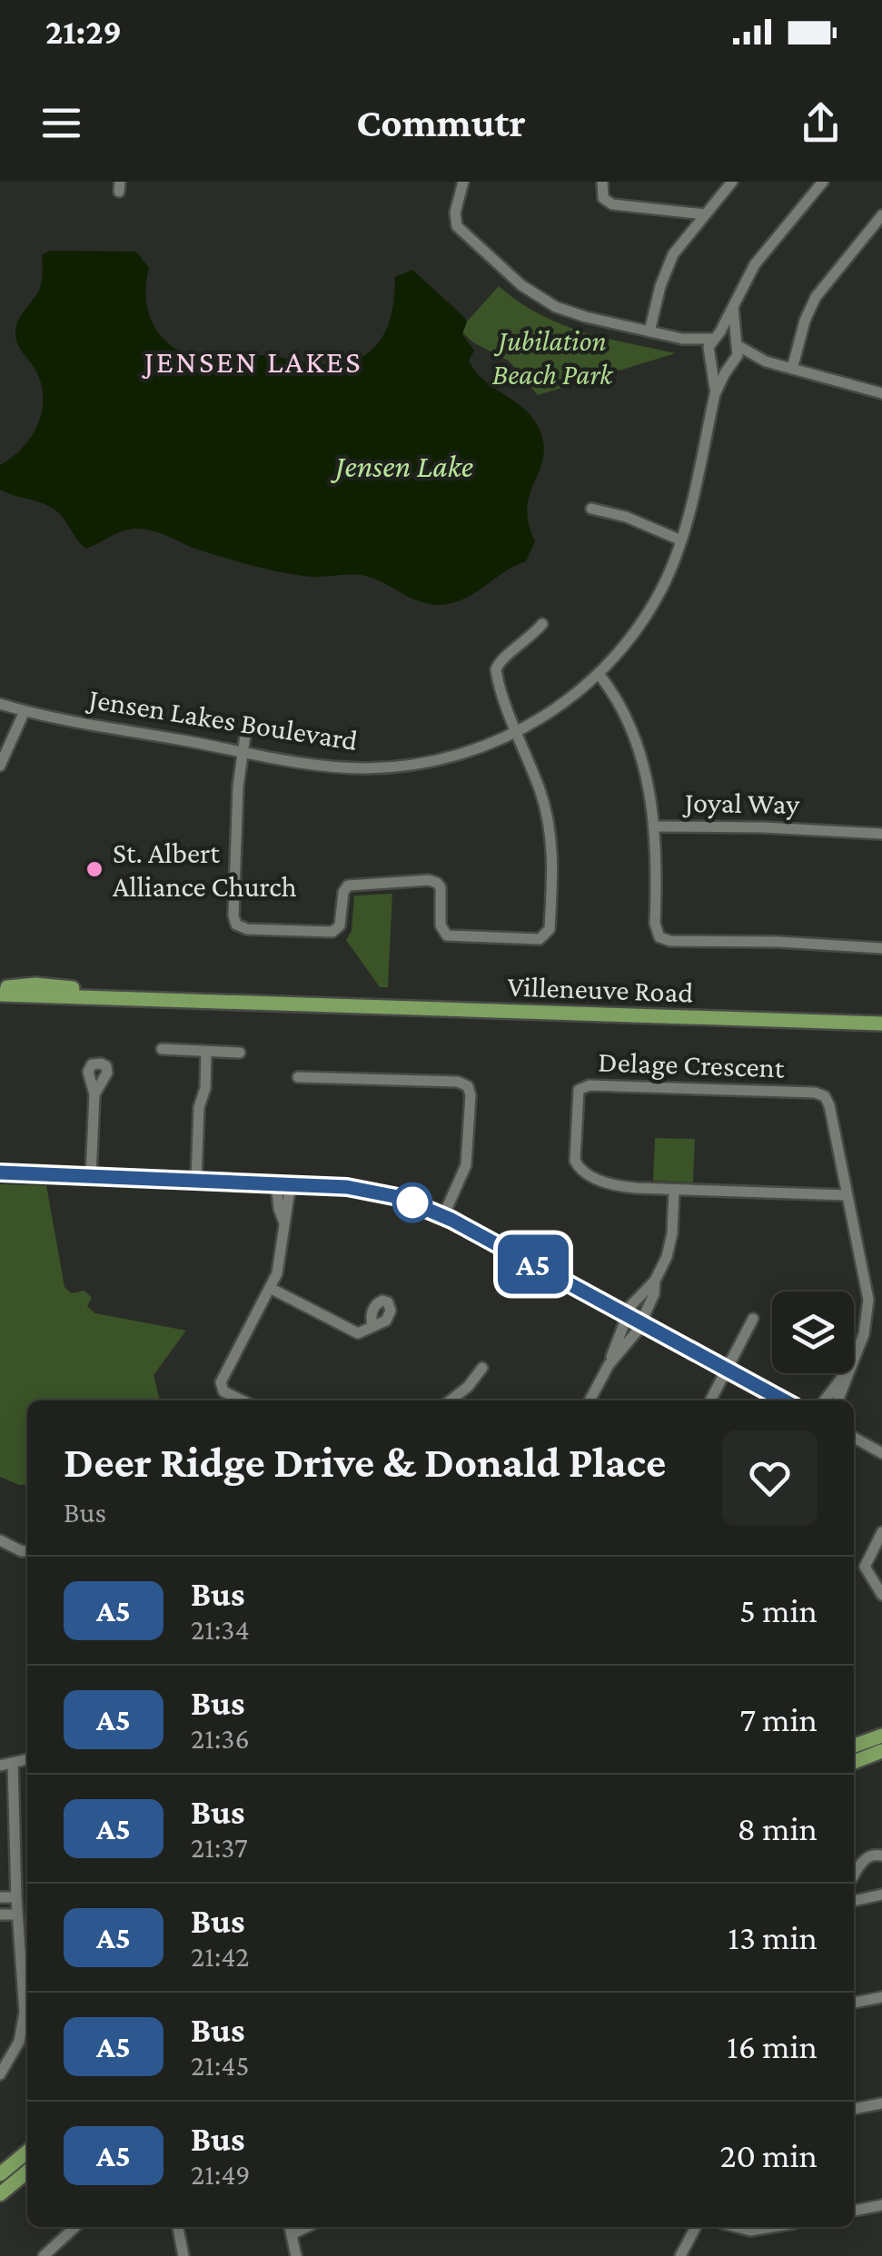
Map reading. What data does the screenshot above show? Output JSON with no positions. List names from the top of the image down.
{
  "streets": {
    "main road": ["Villeneuve Road"],
    "street": ["Jensen Lakes Boulevard", "Joyal Way", "Delage Crescent"]
  },
  "crossings": [
    ["Jensen Lakes Boulevard", "Joyal Way"]
  ],
  "districts": ["JENSEN LAKES"],
  "water": ["Jensen Lake"],
  "parks": ["Jubilation Beach Park"],
  "places": ["St. Albert Alliance Church"],
  "lines": ["bus line A5"],
  "page": {
    "status": "21:29",
    "header": "Commutr",
    "on_map": "A5",
    "heading": ["Deer Ridge Drive & Donald Place", "Bus"],
    "list": [
      {
        "mark": "A5",
        "name": "Bus",
        "note": "21:34",
        "value": "5 min"
      },
      {
        "mark": "A5",
        "name": "Bus",
        "note": "21:36",
        "value": "7 min"
      },
      {
        "mark": "A5",
        "name": "Bus",
        "note": "21:37",
        "value": "8 min"
      },
      {
        "mark": "A5",
        "name": "Bus",
        "note": "21:42",
        "value": "13 min"
      },
      {
        "mark": "A5",
        "name": "Bus",
        "note": "21:45",
        "value": "16 min"
      },
      {
        "mark": "A5",
        "name": "Bus",
        "note": "21:49",
        "value": "20 min"
      }
    ]
  }
}
